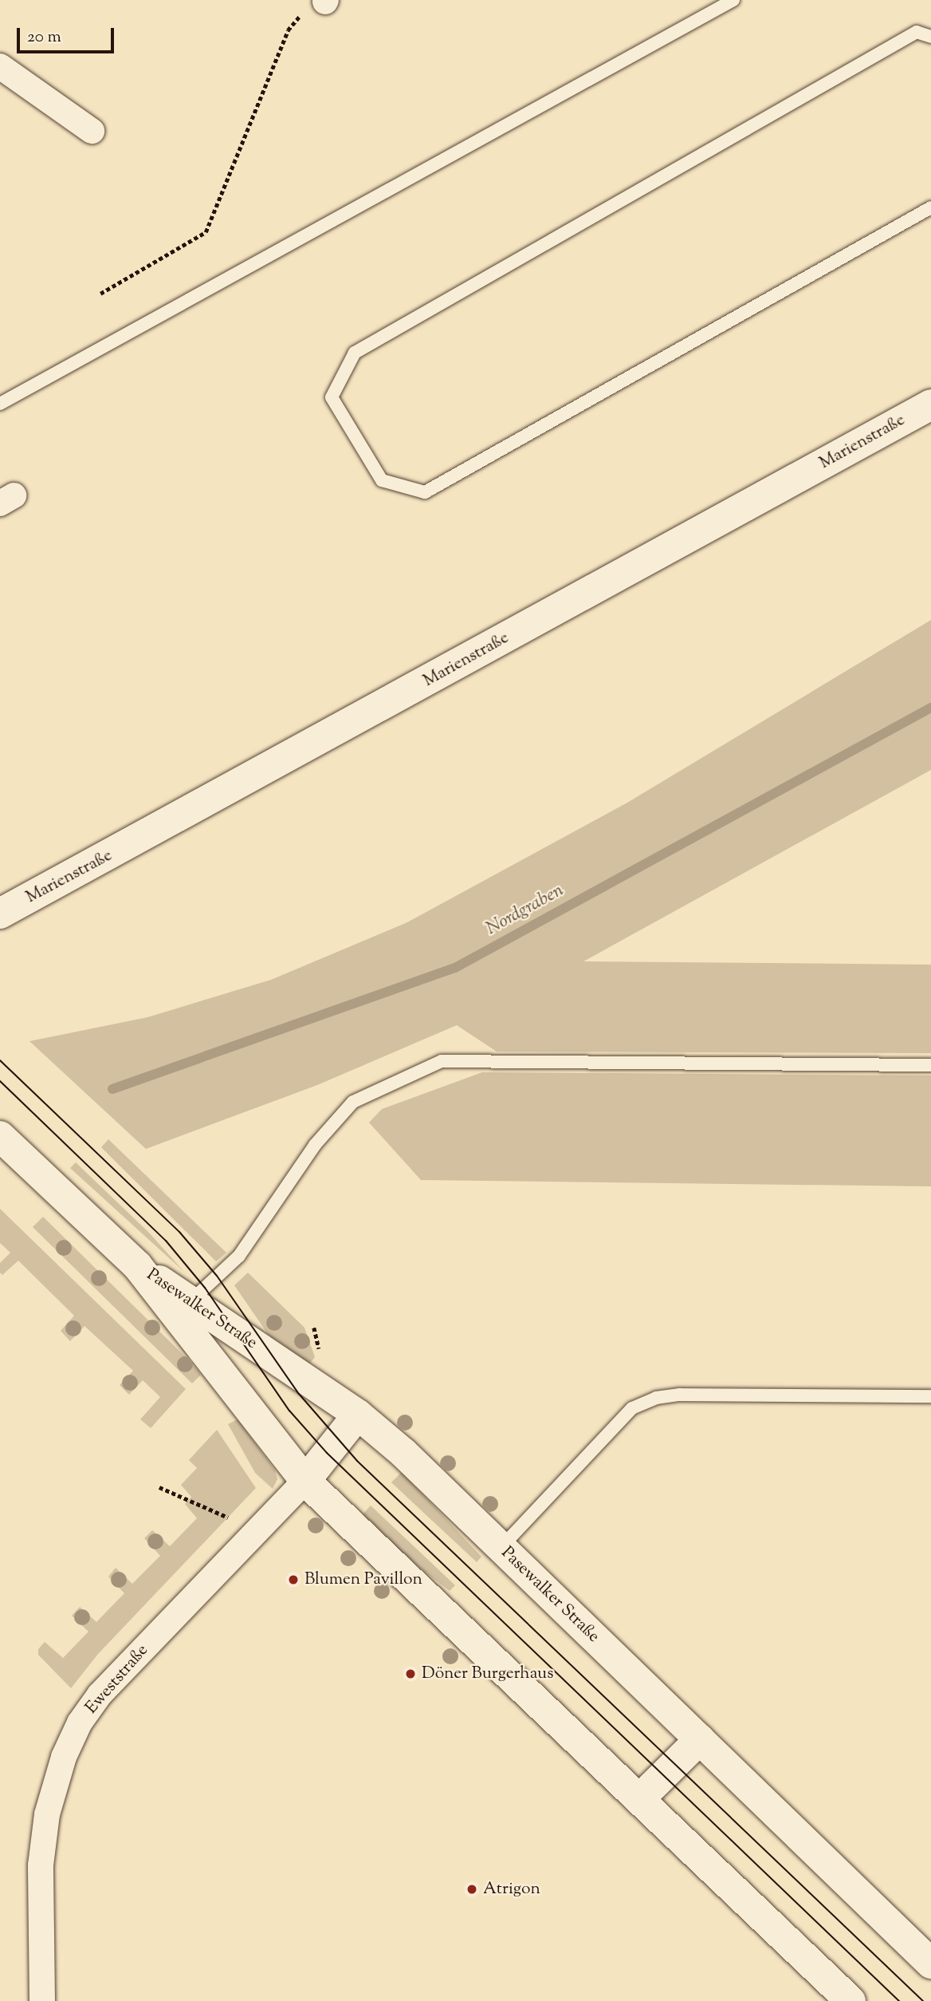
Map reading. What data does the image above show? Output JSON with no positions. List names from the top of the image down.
{
  "streets": {
    "main road": ["Marienstraße", "Pasewalker Straße"],
    "street": ["Eweststraße"]
  },
  "crossings": [
    ["Pasewalker Straße", "Eweststraße"]
  ],
  "water": ["Nordgraben"],
  "places": ["Blumen Pavillon", "Döner Burgerhaus", "Atrigon"],
  "scale_bar": "20 m"
}
